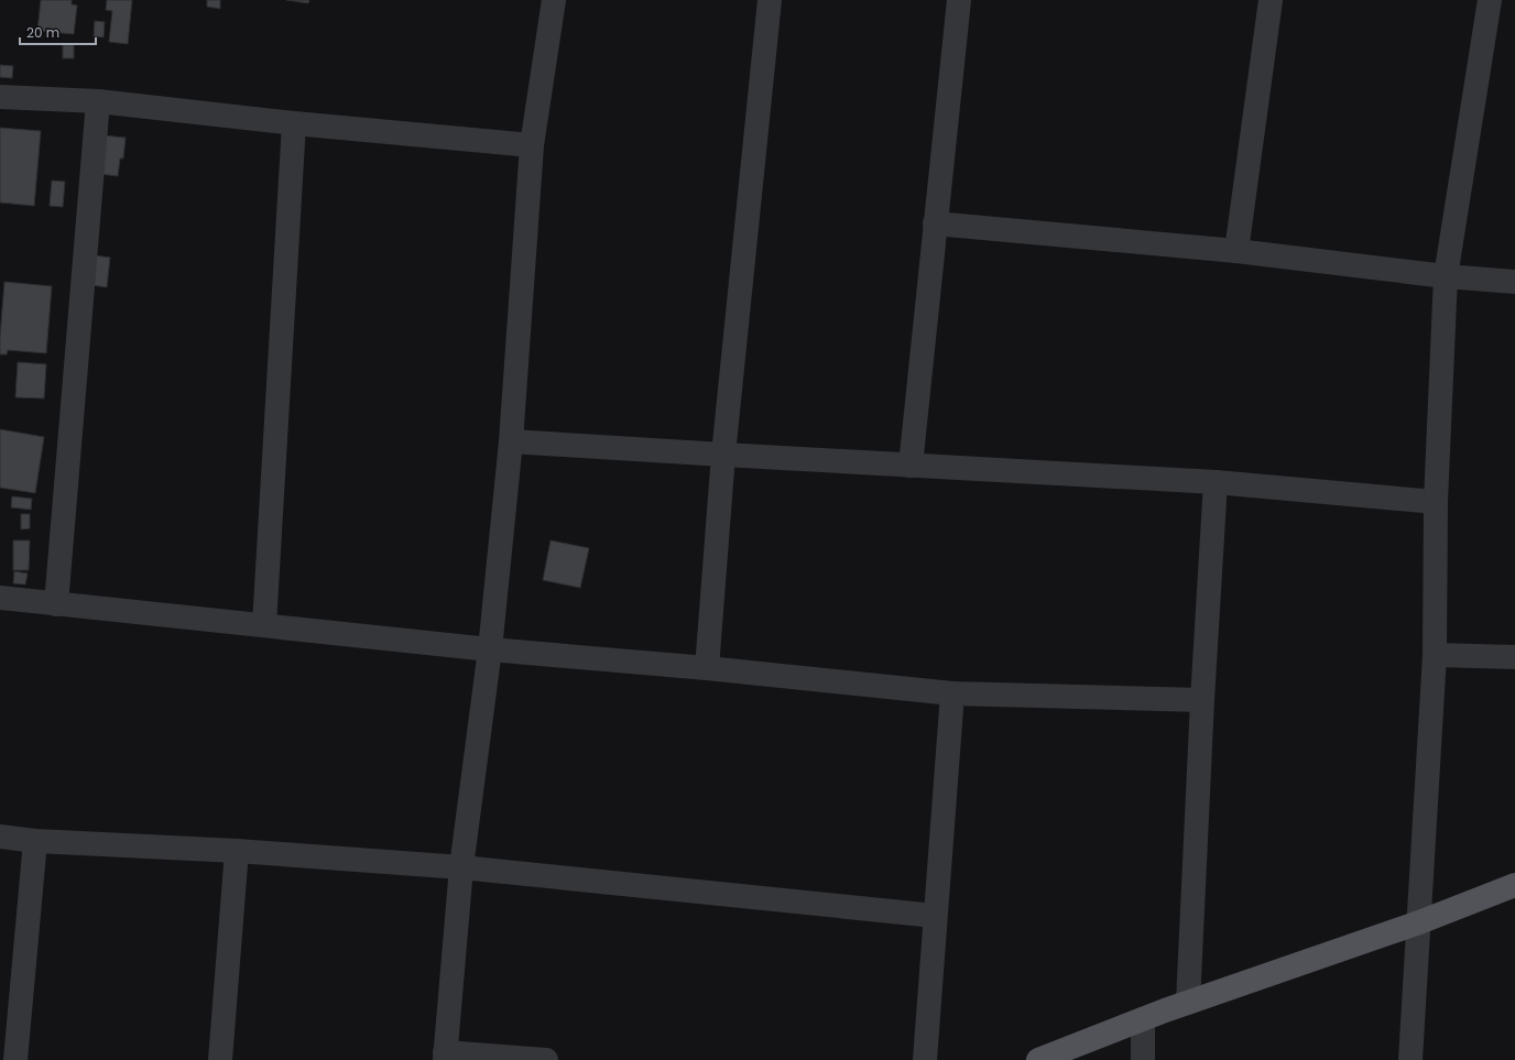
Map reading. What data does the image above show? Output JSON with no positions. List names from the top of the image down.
{
  "scale_bar": "20 m"
}
